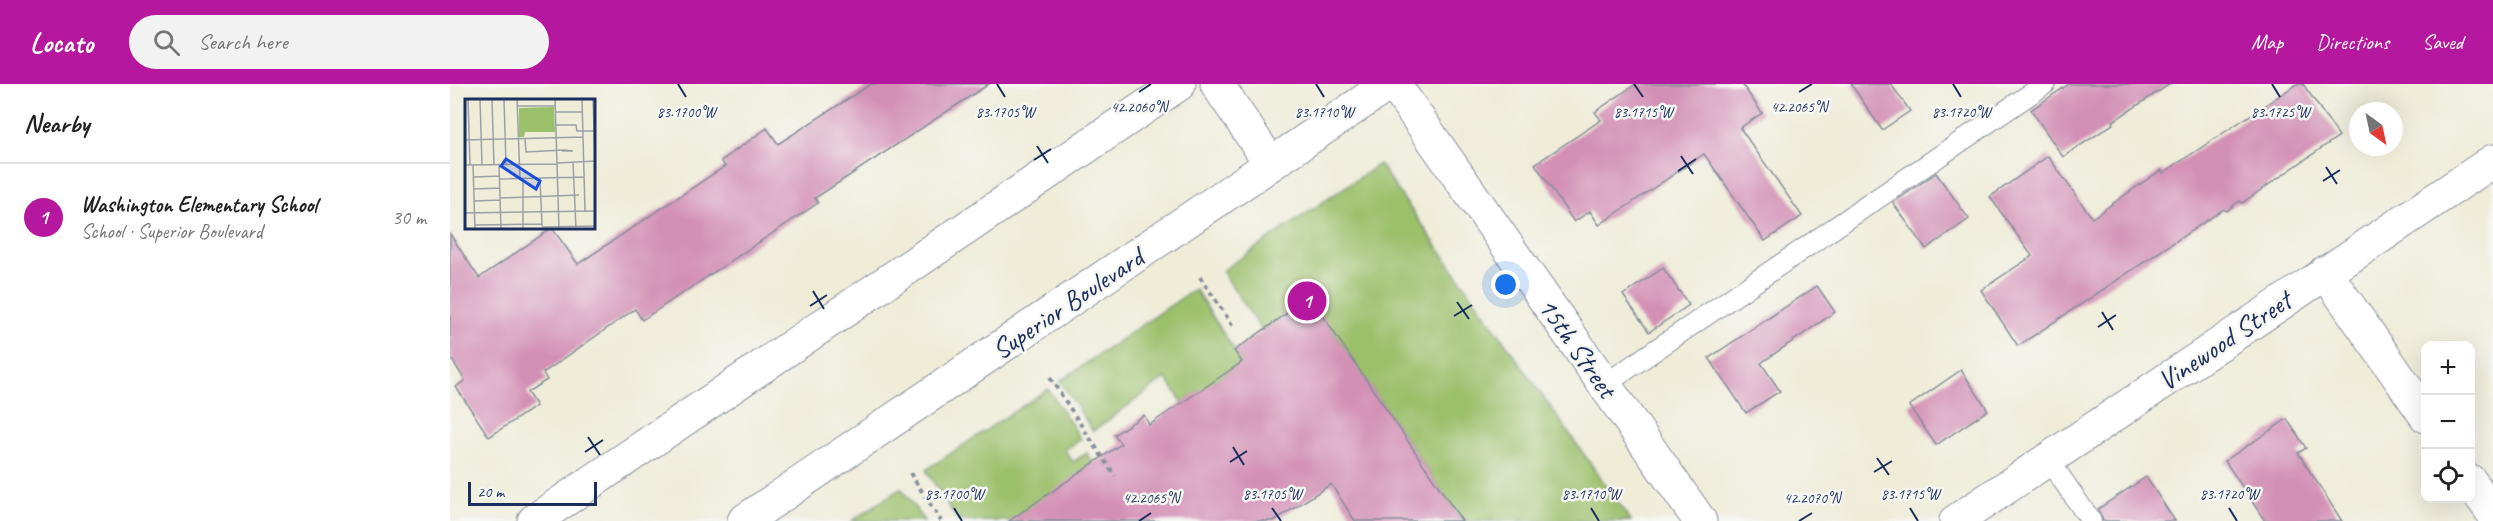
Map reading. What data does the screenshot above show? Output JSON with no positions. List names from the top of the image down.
{
  "streets": {
    "street": ["Superior Boulevard", "Vinewood Street", "15th Street"]
  },
  "crossings": [
    ["Superior Boulevard", "15th Street"]
  ],
  "scale_bar": "20 m",
  "north": "bottom right",
  "page": {
    "header": "Locato",
    "search": "Search here",
    "nav": ["Map", "Directions", "Saved"],
    "heading": "Nearby",
    "list": [
      {
        "mark": "1",
        "name": "Washington Elementary School",
        "note": "School · Superior Boulevard",
        "value": "30 m"
      }
    ],
    "pins": "1",
    "map_buttons": ["+", "−"],
    "scale": "20 m"
  },
  "coordinates": [
    "42.2060°N",
    "42.2065°N",
    "83.1700°W",
    "83.1705°W",
    "83.1710°W",
    "83.1715°W",
    "83.1720°W",
    "83.1725°W",
    "42.2070°N"
  ]
}
